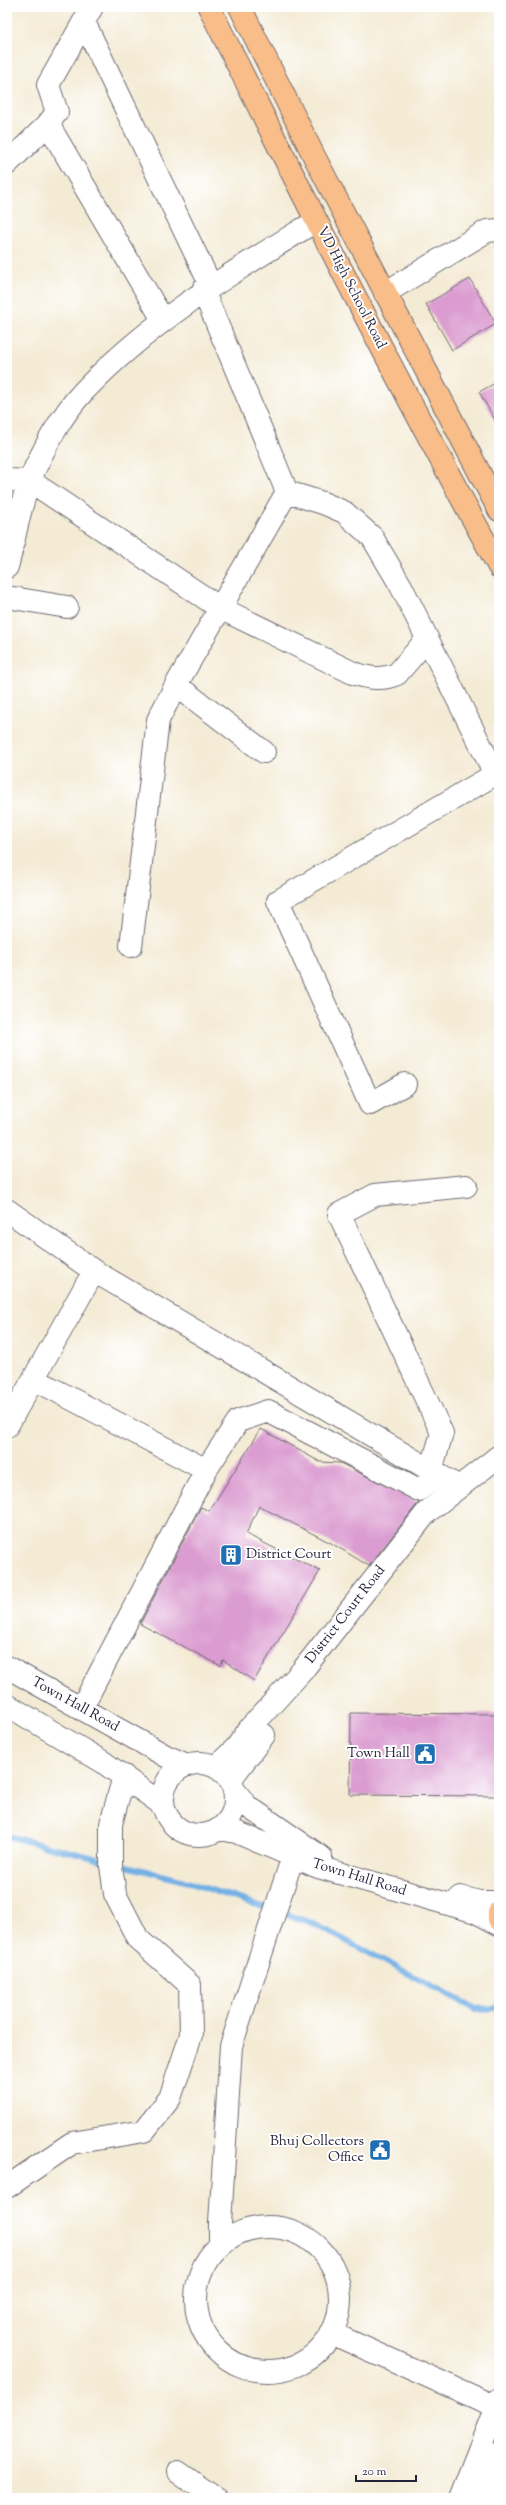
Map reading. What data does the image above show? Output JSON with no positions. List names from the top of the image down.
{
  "streets": {
    "main road": ["VD High School Road"],
    "street": ["District Court Road", "Town Hall Road"]
  },
  "crossings": [
    ["District Court Road", "Town Hall Road"]
  ],
  "places": {
    "building": ["District Court"],
    "public building": ["Town Hall", "Bhuj Collectors Office"]
  },
  "scale_bar": "20 m"
}
